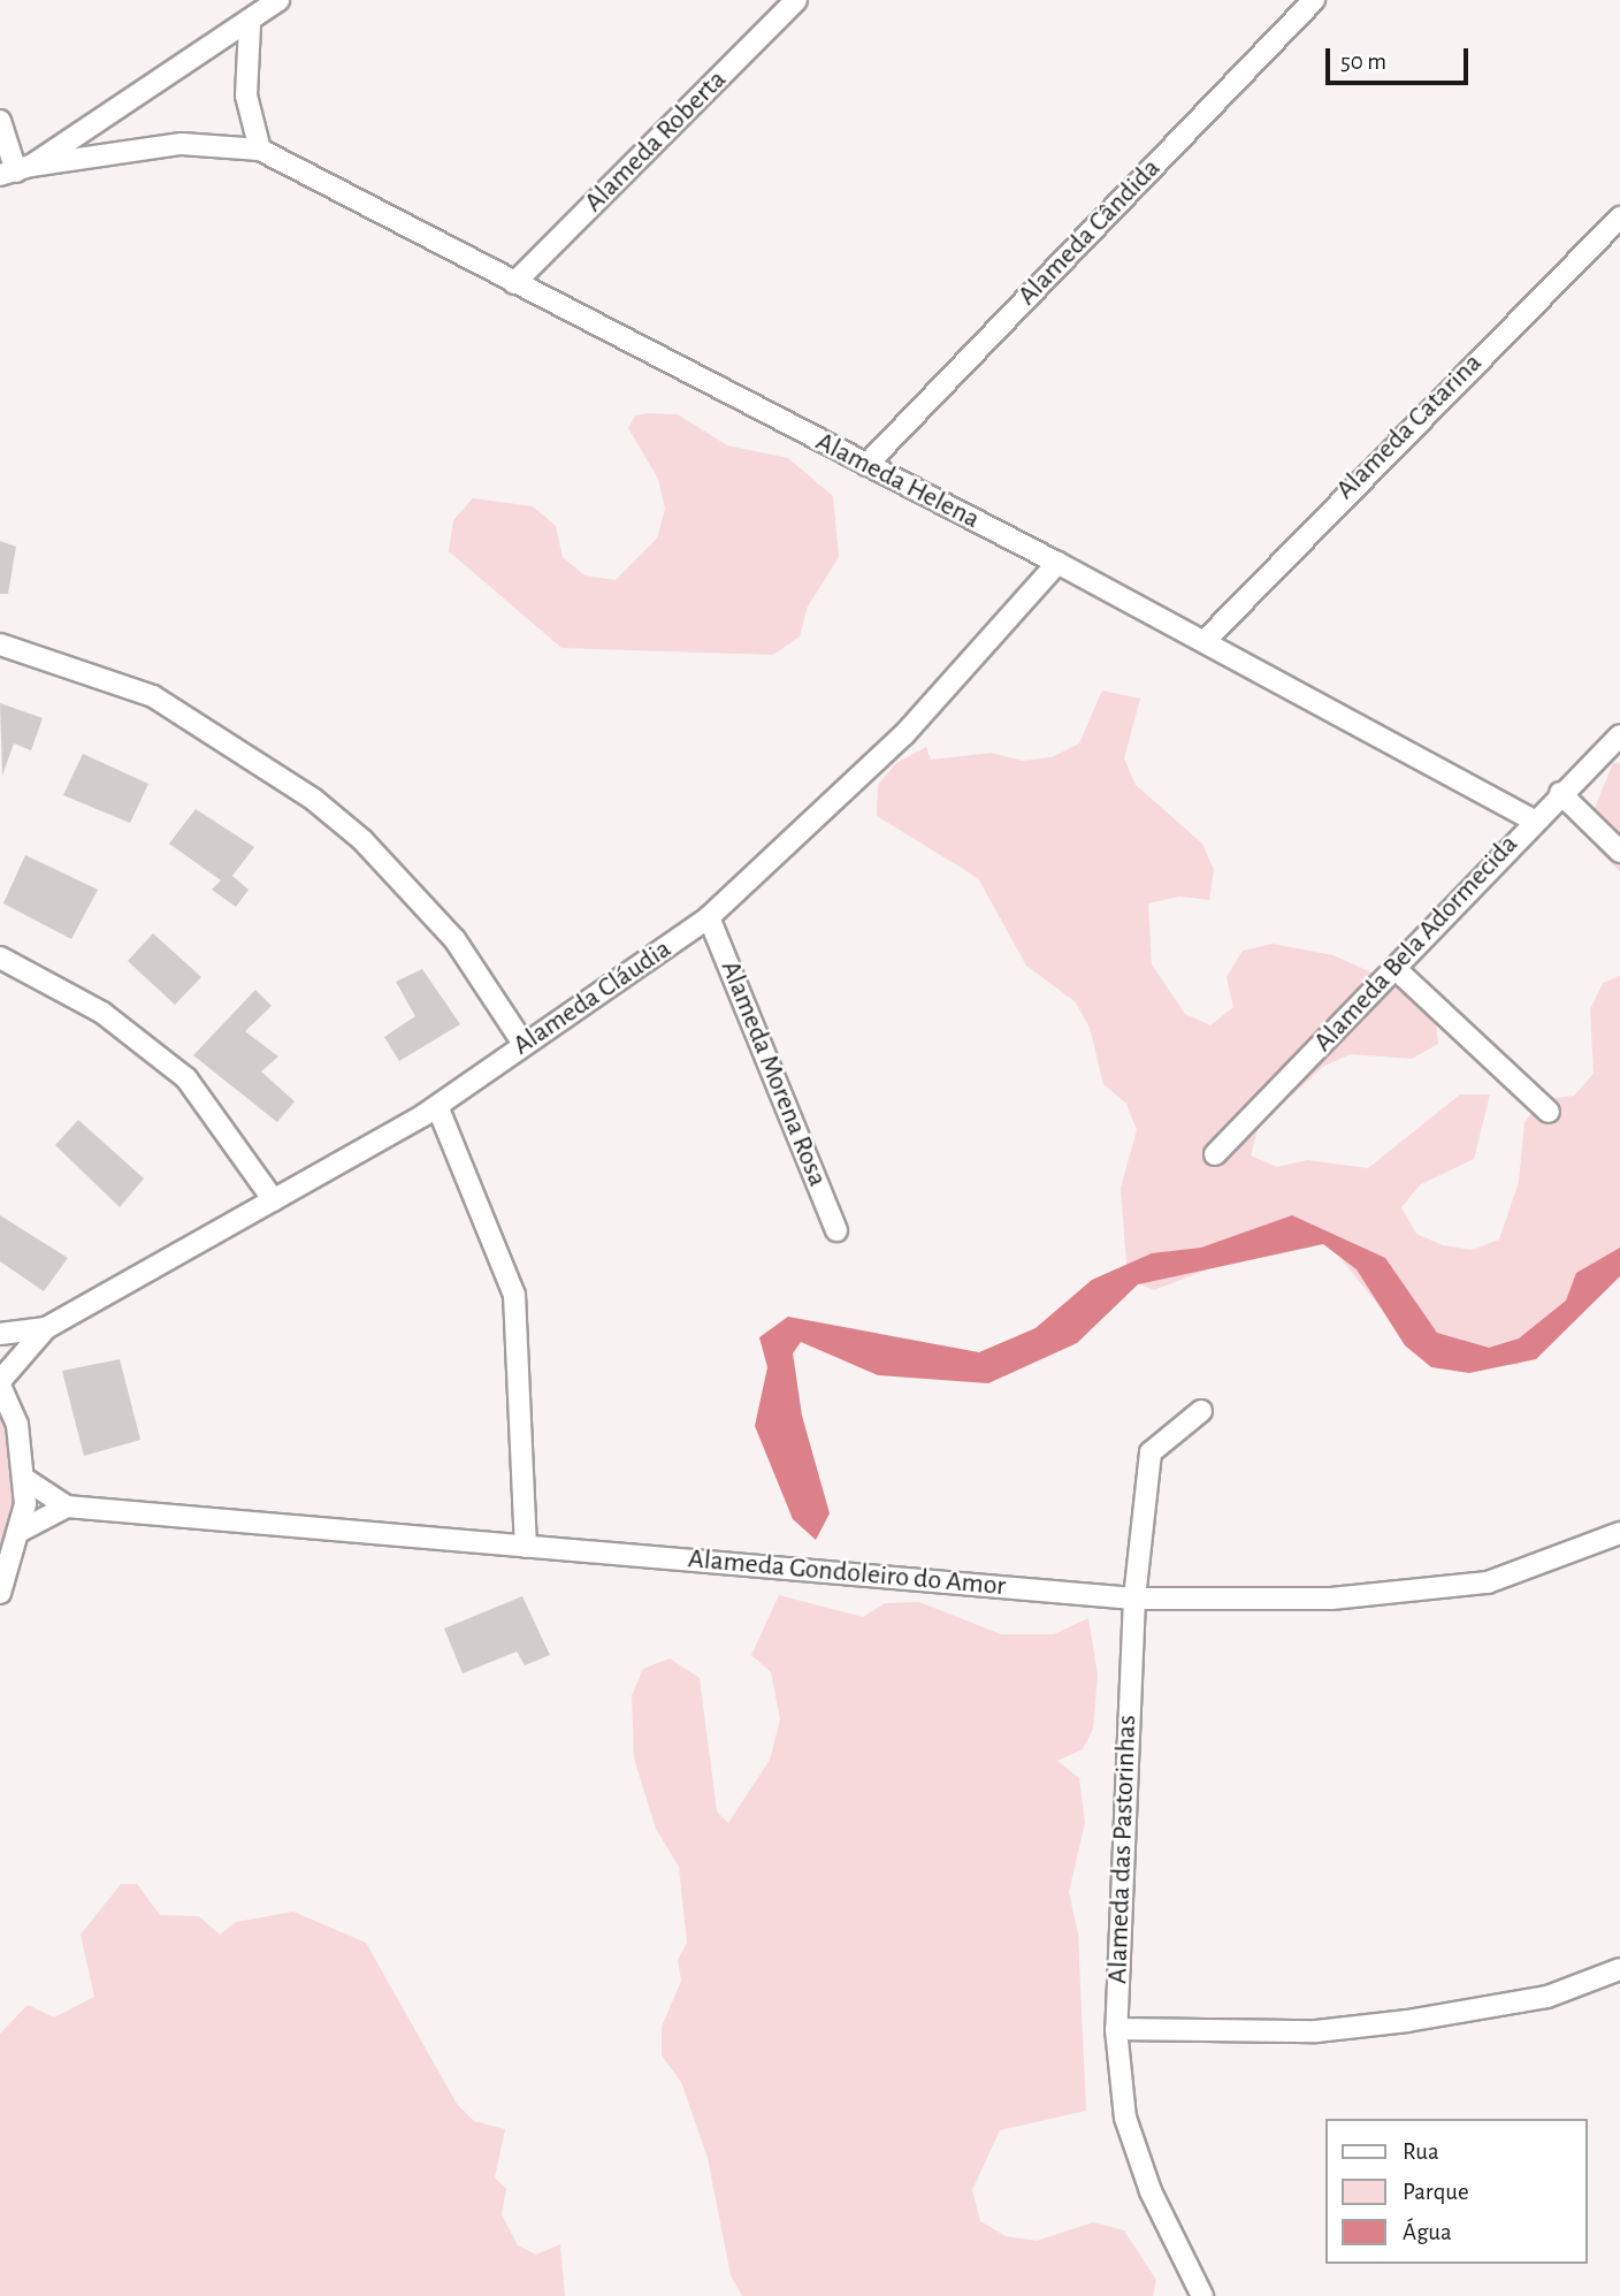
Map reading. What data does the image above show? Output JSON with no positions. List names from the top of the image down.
{
  "streets": {
    "street": [
      "Alameda Roberta",
      "Alameda Cândida",
      "Alameda Catarina",
      "Alameda Helena",
      "Alameda Bela Adormecida",
      "Alameda Cláudia",
      "Alameda Morena Rosa",
      "Alameda Gondoleiro do Amor",
      "Alameda das Pastorinhas"
    ]
  },
  "crossings": [
    ["Alameda Roberta", "Alameda Helena"],
    ["Alameda Cândida", "Alameda Helena"],
    ["Alameda Catarina", "Alameda Helena"],
    ["Alameda Helena", "Alameda Bela Adormecida"],
    ["Alameda Helena", "Alameda Cláudia"],
    ["Alameda Cláudia", "Alameda Morena Rosa"],
    ["Alameda Gondoleiro do Amor", "Alameda das Pastorinhas"]
  ],
  "legend": ["Rua", "Parque", "Água"],
  "scale_bar": "50 m"
}
